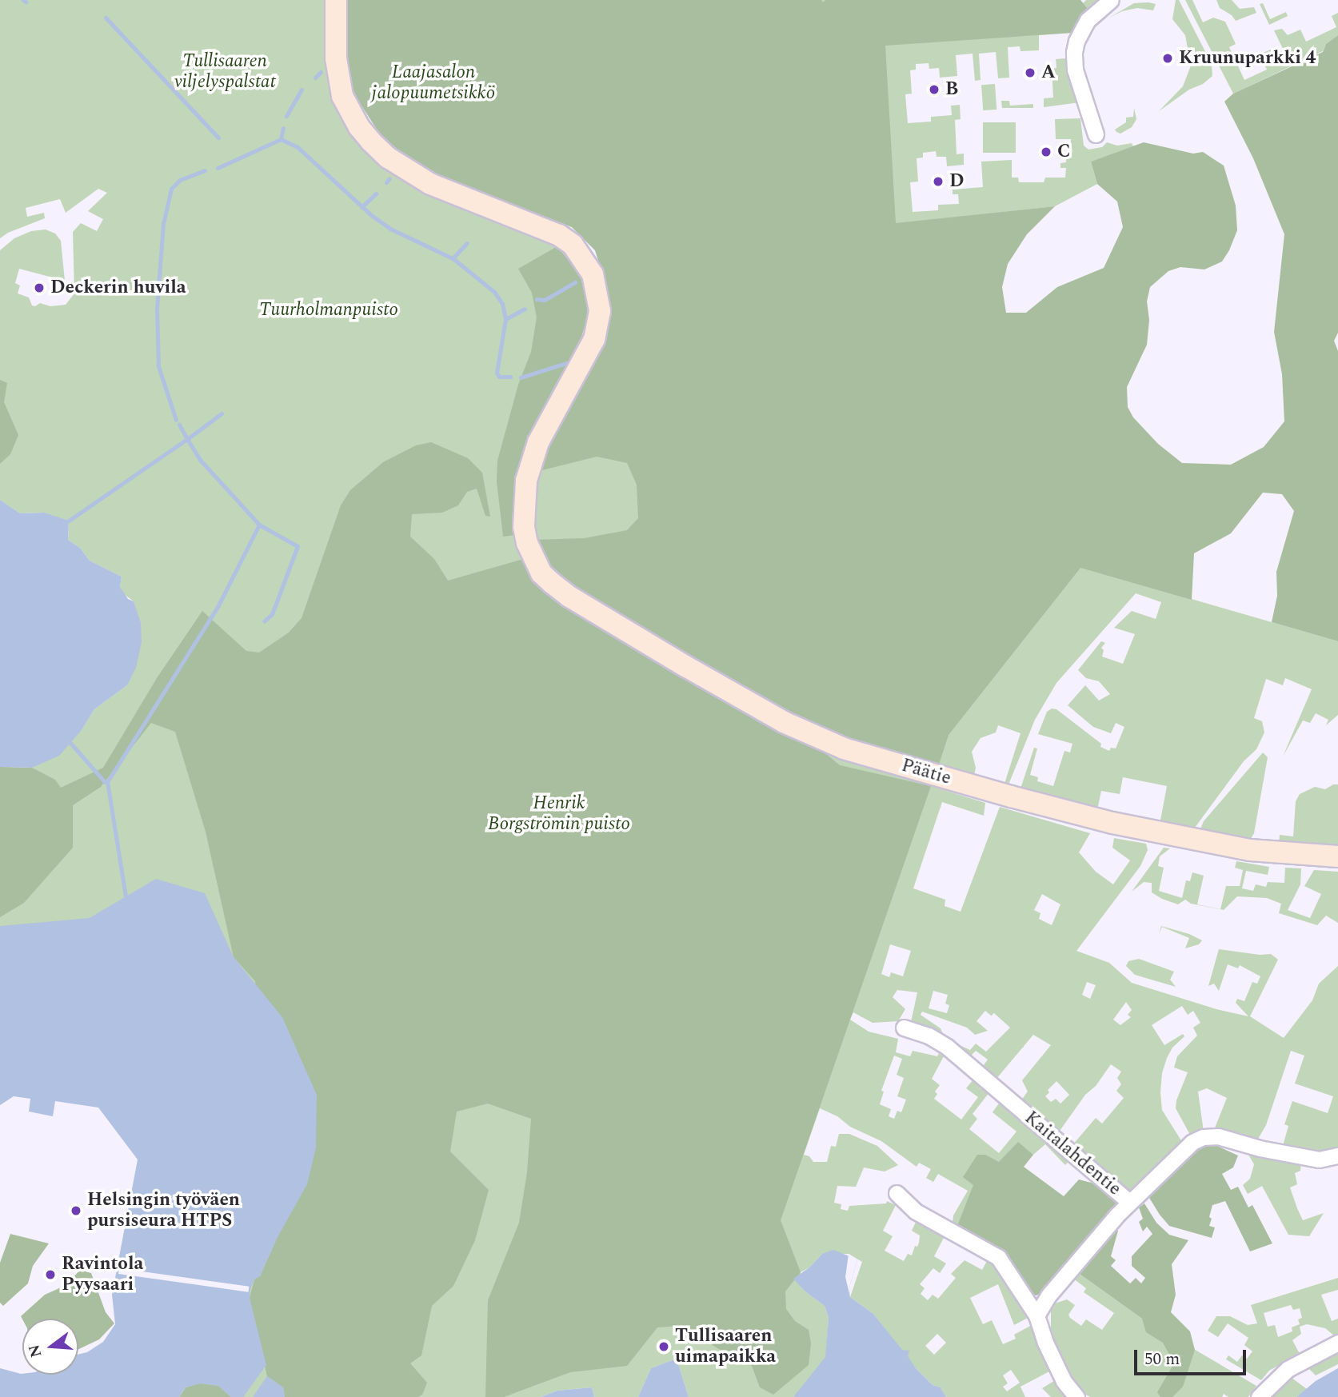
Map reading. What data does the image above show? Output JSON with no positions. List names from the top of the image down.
{
  "streets": {
    "street": ["Päätie", "Kaitalahdentie"]
  },
  "parks": [
    "Tullisaaren viljelyspalstat",
    "Laajasalon jalopuumetsikkö",
    "Tuurholmanpuisto",
    "Henrik Borgströmin puisto"
  ],
  "places": [
    "Kruunuparkki 4",
    "A",
    "B",
    "C",
    "D",
    "Deckerin huvila",
    "Helsingin työväen pursiseura HTPS",
    "Ravintola Pyysaari",
    "Tullisaaren uimapaikka"
  ],
  "scale_bar": "50 m",
  "north": "left"
}
